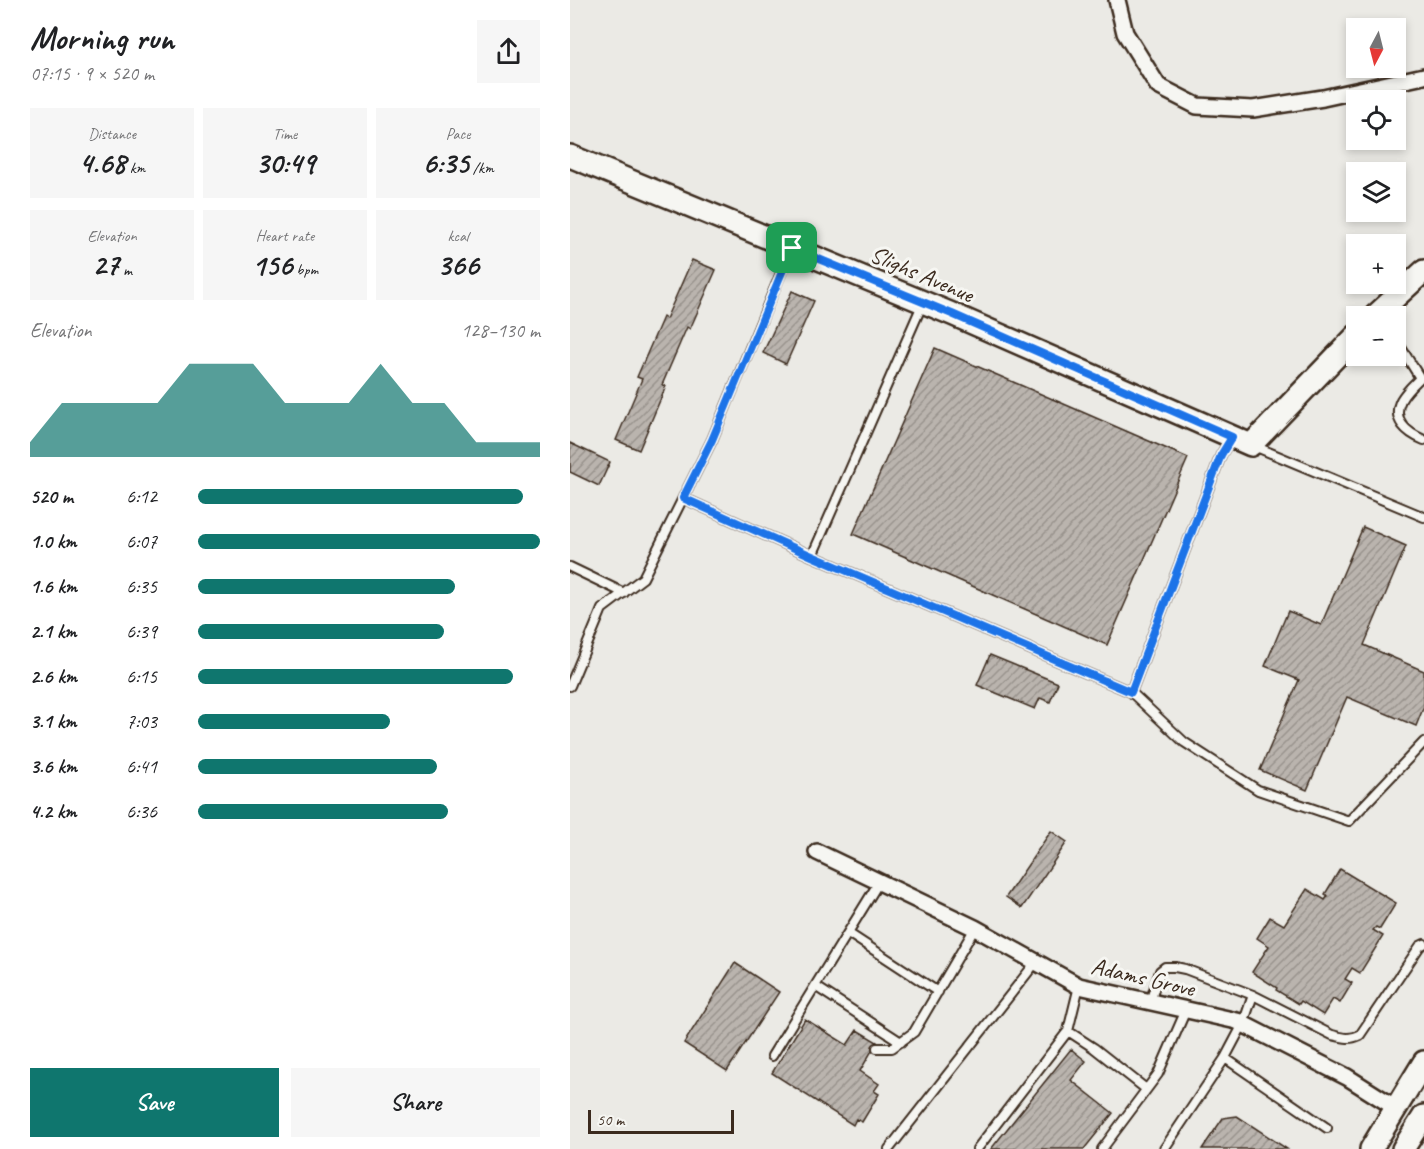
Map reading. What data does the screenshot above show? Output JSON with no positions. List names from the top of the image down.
{
  "streets": {
    "street": ["Slighs Avenue", "Adams Grove"]
  },
  "scale_bar": "50 m",
  "north": "bottom",
  "page": {
    "heading": ["Morning run", "07:15 · 9 × 520 m"],
    "map_buttons": ["+", "−"],
    "stats": [
      ["Distance", "4.68 km"],
      ["Time", "30:49"],
      ["Pace", "6:35 /km"],
      ["Elevation", "27 m"],
      ["Heart rate", "156 bpm"],
      ["kcal", "366"]
    ],
    "chart": ["Elevation", "128–130 m"],
    "list": [
      {
        "name": "520 m",
        "note": "6:12"
      },
      {
        "name": "1.0 km",
        "note": "6:07"
      },
      {
        "name": "1.6 km",
        "note": "6:35"
      },
      {
        "name": "2.1 km",
        "note": "6:39"
      },
      {
        "name": "2.6 km",
        "note": "6:15"
      },
      {
        "name": "3.1 km",
        "note": "7:03"
      },
      {
        "name": "3.6 km",
        "note": "6:41"
      },
      {
        "name": "4.2 km",
        "note": "6:36"
      }
    ],
    "buttons": ["Save", "Share"],
    "scale": "50 m"
  }
}
